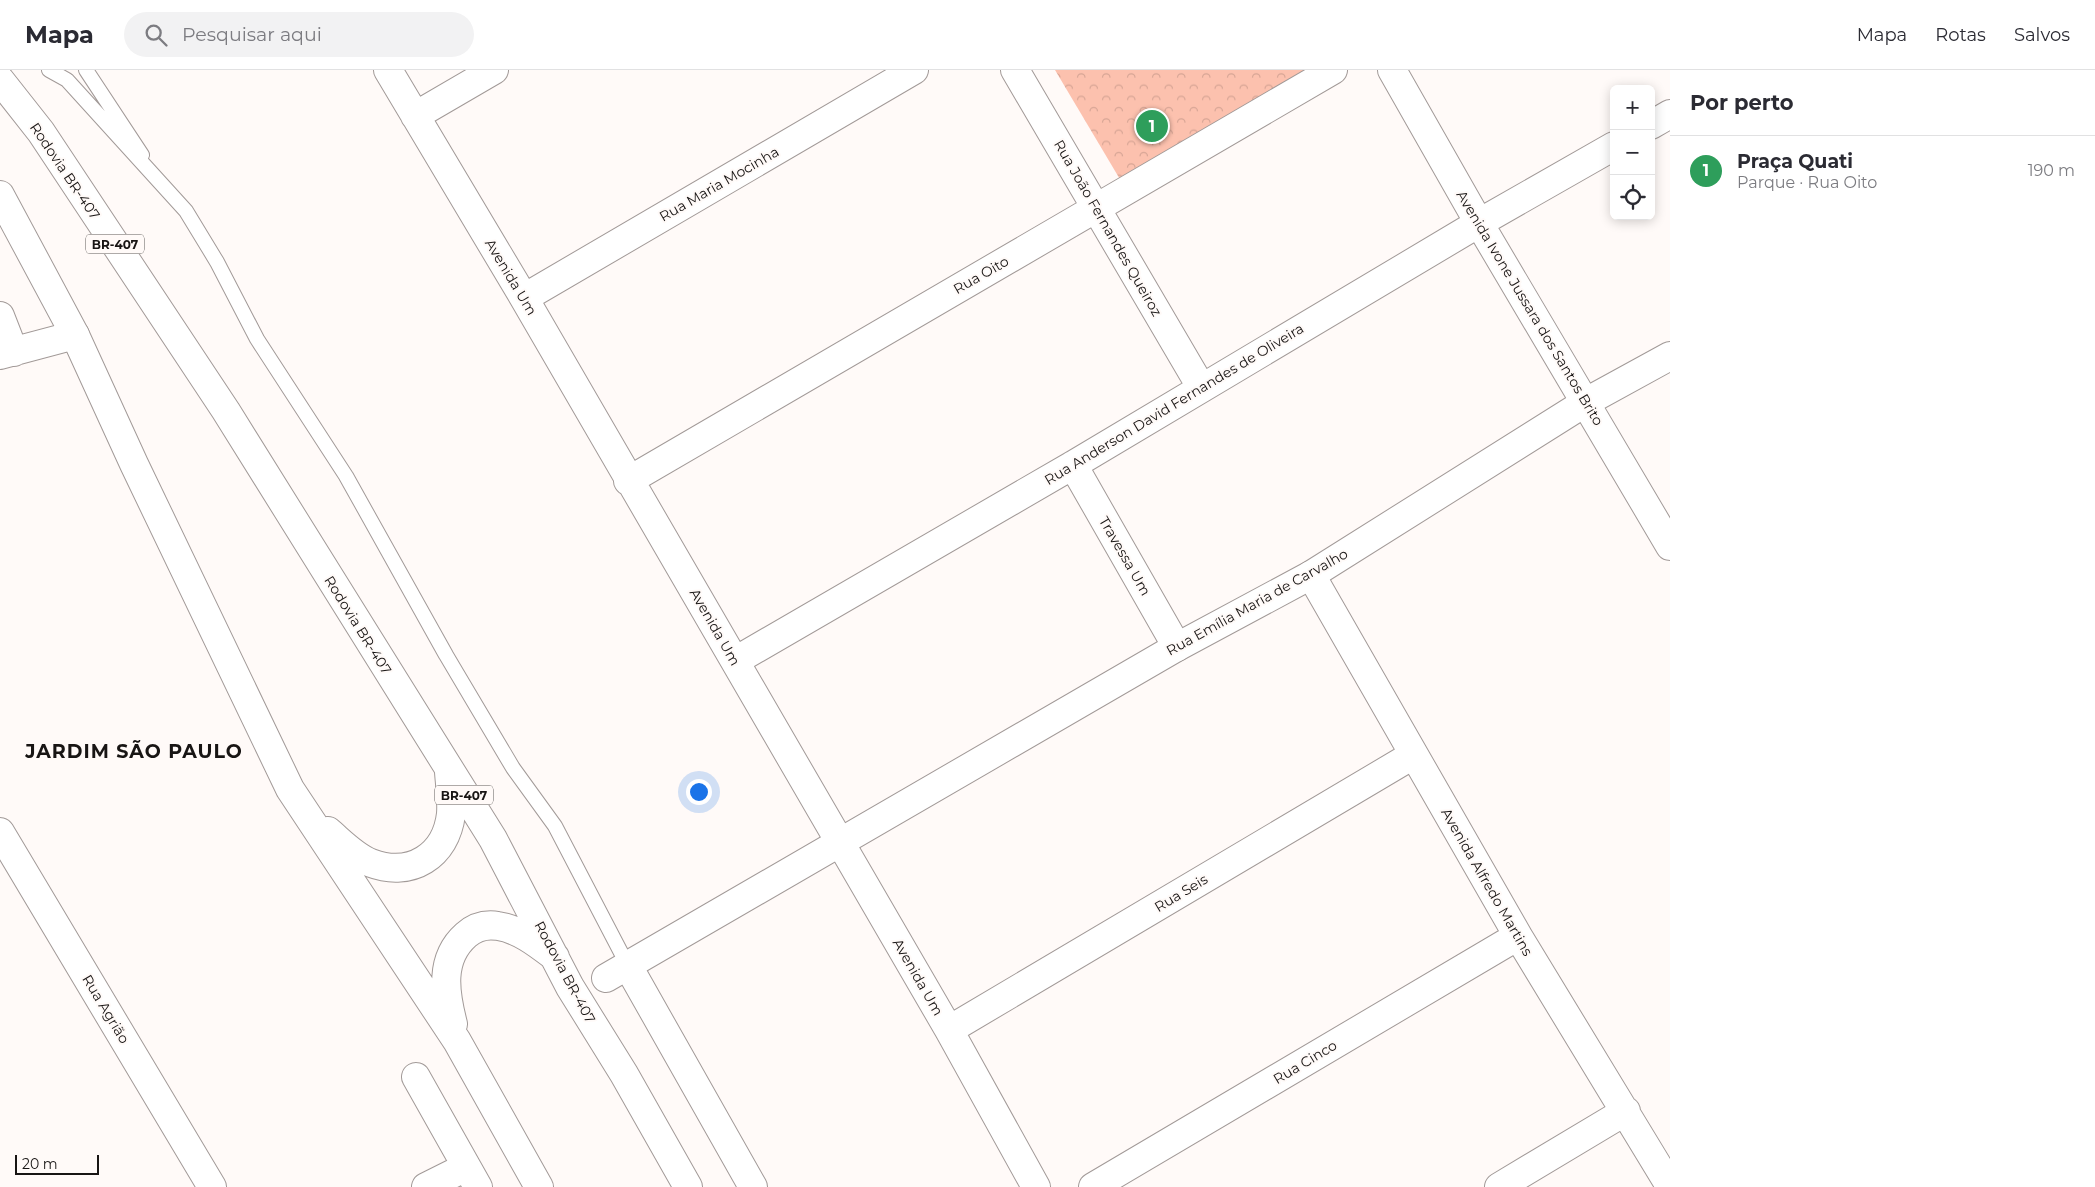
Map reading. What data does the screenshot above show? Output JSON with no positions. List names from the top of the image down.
{
  "streets": {
    "main road": [
      "Rodovia BR-407",
      "Rua Maria Mocinha",
      "Rua João Fernandes Queiroz",
      "BR-407",
      "Rua Oito",
      "Avenida Um",
      "Avenida Ivone Jussara dos Santos Brito",
      "Rua Anderson David Fernandes de Oliveira",
      "Travessa Um",
      "Rua Emília Maria de Carvalho",
      "Avenida Alfredo Martins",
      "Rua Seis",
      "Rua Agrião",
      "Rua Cinco"
    ]
  },
  "crossings": [
    ["Rua Maria Mocinha", "Avenida Um"],
    ["Rua João Fernandes Queiroz", "Rua Oito"],
    ["Rua João Fernandes Queiroz", "Rua Anderson David Fernandes de Oliveira"],
    ["Rua Oito", "Avenida Um"],
    ["Avenida Um", "Rua Anderson David Fernandes de Oliveira"],
    ["Avenida Um", "Rua Emília Maria de Carvalho"],
    ["Avenida Um", "Rua Seis"],
    ["Avenida Ivone Jussara dos Santos Brito", "Rua Anderson David Fernandes de Oliveira"],
    ["Avenida Ivone Jussara dos Santos Brito", "Rua Emília Maria de Carvalho"],
    ["Rua Anderson David Fernandes de Oliveira", "Travessa Um"],
    ["Travessa Um", "Rua Emília Maria de Carvalho"],
    ["Rua Emília Maria de Carvalho", "Avenida Alfredo Martins"],
    ["Avenida Alfredo Martins", "Rua Seis"],
    ["Avenida Alfredo Martins", "Rua Cinco"]
  ],
  "districts": ["JARDIM SÃO PAULO"],
  "scale_bar": "20 m",
  "page": {
    "header": "Mapa",
    "search": "Pesquisar aqui",
    "nav": ["Mapa", "Rotas", "Salvos"],
    "heading": "Por perto",
    "map_buttons": ["+", "−"],
    "pins": "1",
    "list": [
      {
        "mark": "1",
        "name": "Praça Quati",
        "note": "Parque · Rua Oito",
        "value": "190 m"
      }
    ],
    "scale": "20 m"
  }
}
